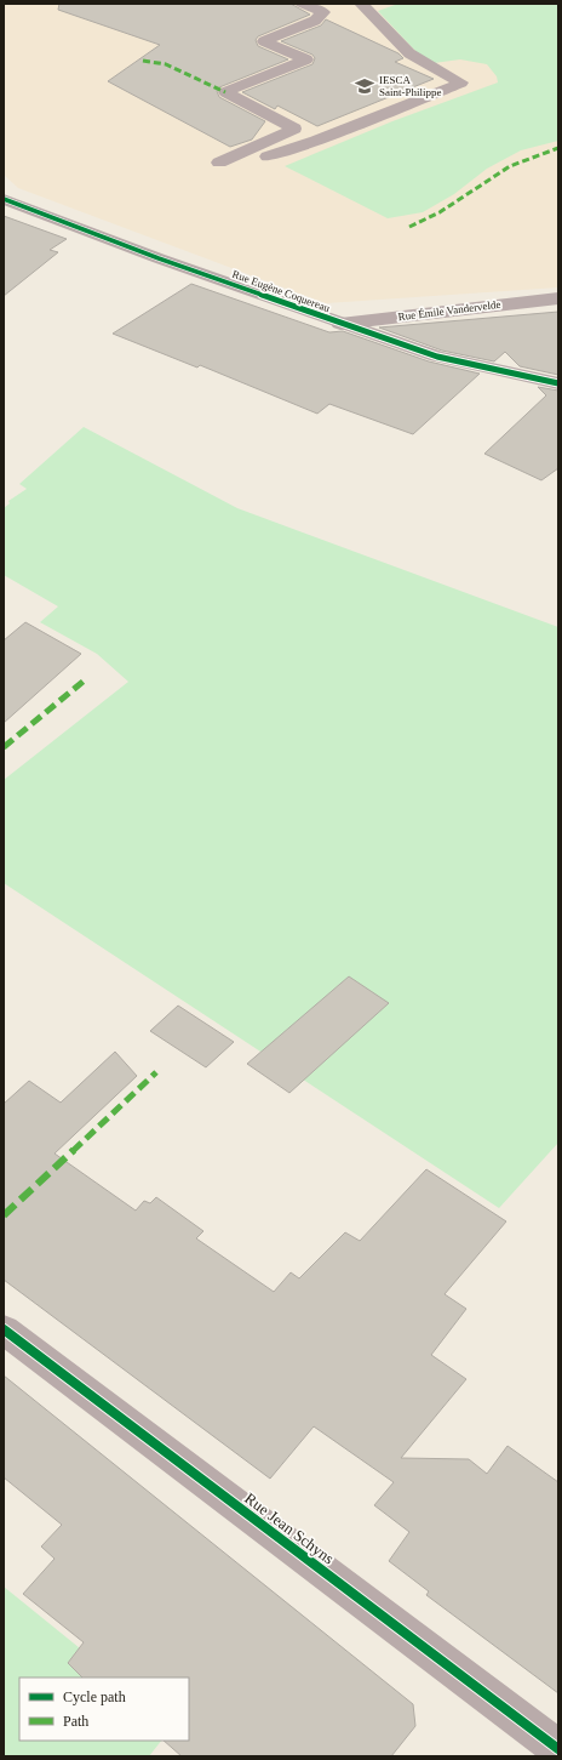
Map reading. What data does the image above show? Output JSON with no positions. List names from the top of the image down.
{
  "streets": {
    "street": ["Rue Eugène Coquereau", "Rue Émile Vandervelde", "Rue Jean Schyns"]
  },
  "crossings": [
    ["Rue Eugène Coquereau", "Rue Émile Vandervelde"]
  ],
  "places": {
    "school or university": ["IESCA Saint-Philippe"]
  },
  "legend": ["Cycle path", "Path"]
}
